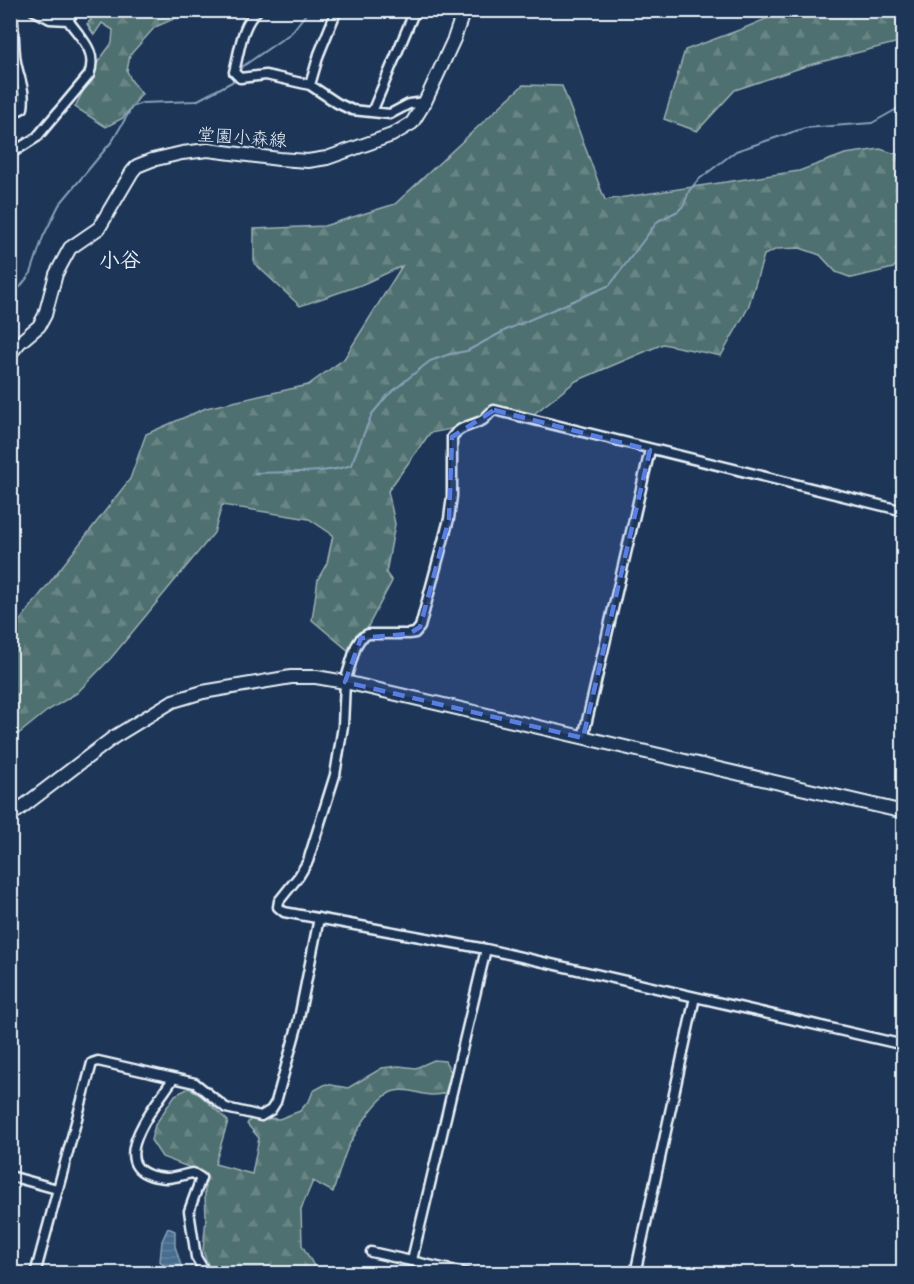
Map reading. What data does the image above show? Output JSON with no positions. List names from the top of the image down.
{
  "streets": {
    "street": ["堂園小森線"]
  },
  "districts": ["小谷"]
}
